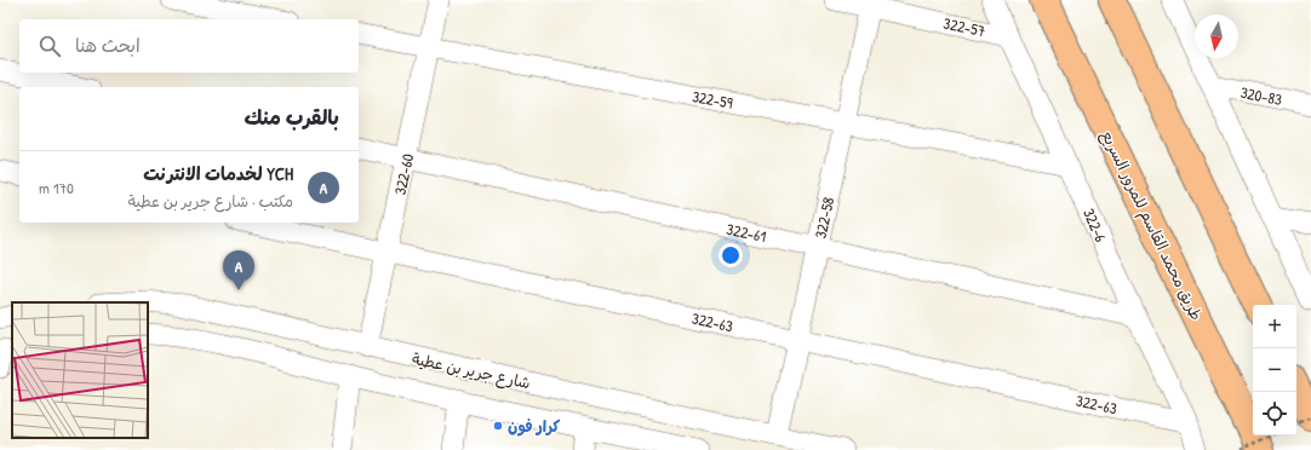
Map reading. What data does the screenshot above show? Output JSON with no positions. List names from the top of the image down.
{
  "streets": {
    "highway": ["طريق محمد القاسم للمرور السريع"],
    "street": [
      "322-57",
      "320-83",
      "322-59",
      "322-60",
      "322-58",
      "322-6",
      "322-61",
      "322-63",
      "شارع جرير بن عطية"
    ]
  },
  "crossings": [
    ["322-57", "322-58"],
    ["322-57", "322-6"],
    ["322-59", "322-60"],
    ["322-59", "322-58"],
    ["322-59", "322-6"],
    ["322-60", "322-61"],
    ["322-60", "322-63"],
    ["322-60", "شارع جرير بن عطية"],
    ["322-58", "322-61"],
    ["322-58", "322-63"],
    ["322-58", "شارع جرير بن عطية"],
    ["322-6", "322-61"],
    ["322-6", "322-63"]
  ],
  "places": ["كرار فون"],
  "north": "bottom",
  "page": {
    "search": "ابحث هنا",
    "heading": "بالقرب منك",
    "list": [
      {
        "mark": "A",
        "name": "YCH لخدمات الانترنت",
        "note": "مكتب · شارع جرير بن عطية",
        "value": "170 m"
      }
    ],
    "pins": "A",
    "map_buttons": ["+", "−"]
  }
}
